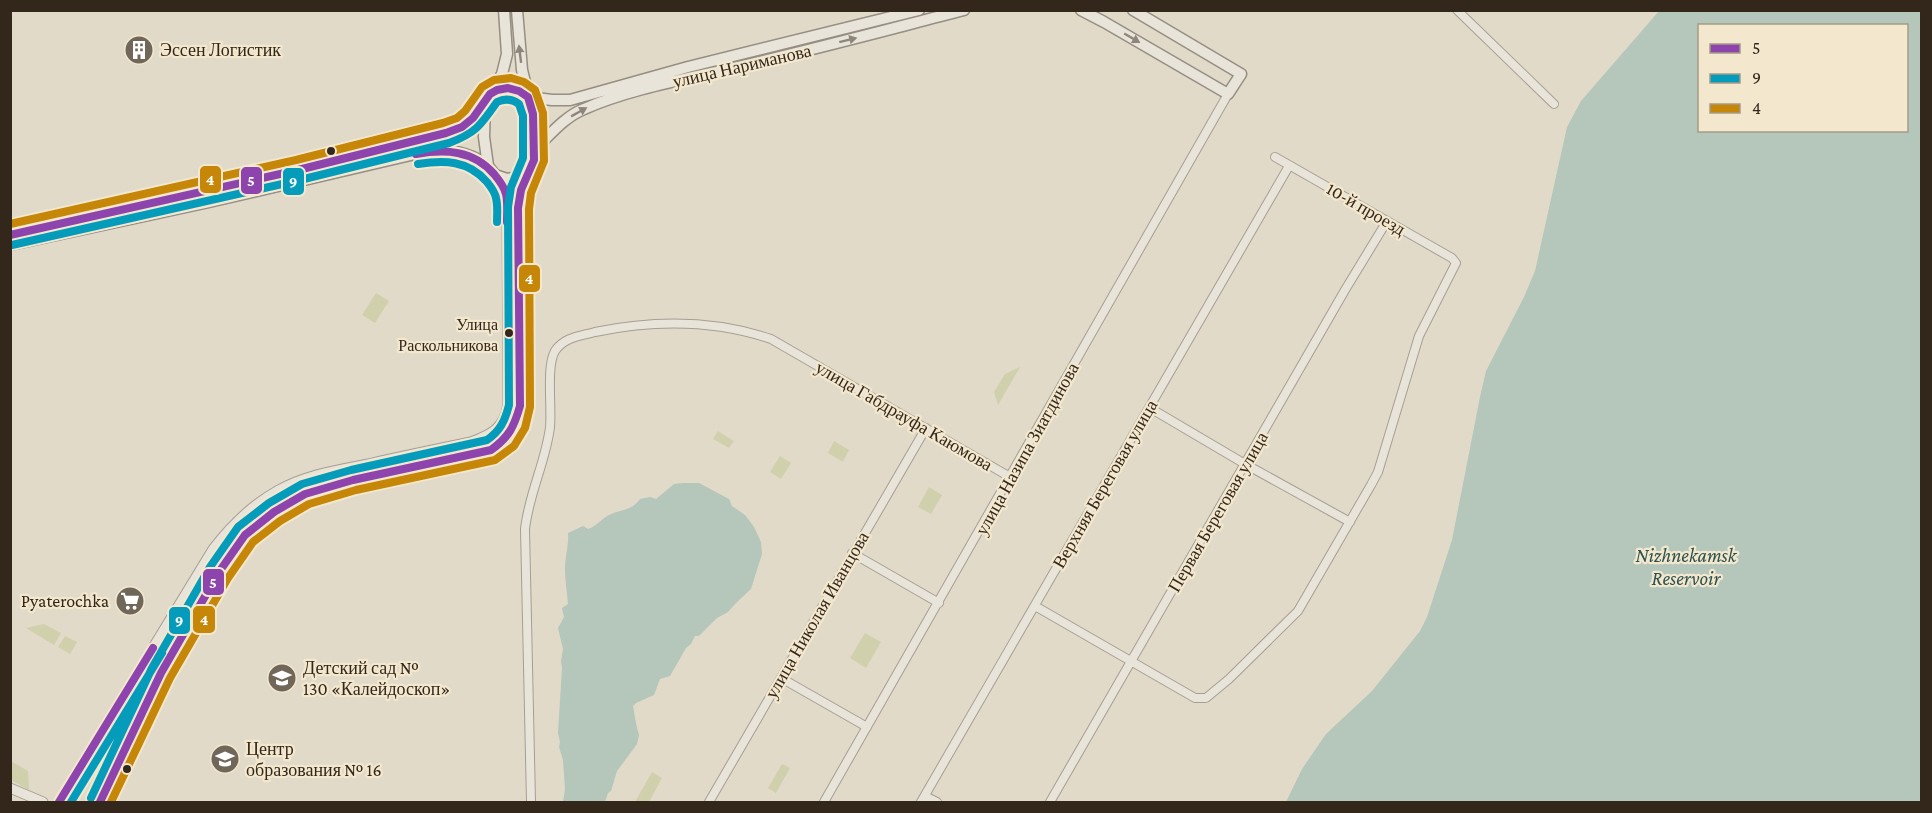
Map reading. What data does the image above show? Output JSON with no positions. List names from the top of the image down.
{
  "streets": {
    "main road": ["улица Нариманова"],
    "street": [
      "10-й проезд",
      "улица Габдрауфа Каюмова",
      "улица Назипа Зиатдинова",
      "Верхняя Береговая улица",
      "Первая Береговая улица",
      "улица Николая Иванцова"
    ]
  },
  "crossings": [
    ["10-й проезд", "Верхняя Береговая улица"],
    ["10-й проезд", "Первая Береговая улица"],
    ["улица Габдрауфа Каюмова", "улица Назипа Зиатдинова"],
    ["улица Габдрауфа Каюмова", "улица Николая Иванцова"]
  ],
  "water": ["Nizhnekamsk Reservoir"],
  "places": {
    "building": ["Эссен Логистик"],
    "other": ["Улица Раскольникова"],
    "supermarket": ["Pyaterochka"],
    "school or university": ["Детский сад № 130 «Калейдоскоп»", "Центр образования № 16"]
  },
  "lines": ["transit line 4", "transit line 5", "transit line 9"],
  "legend": ["5", "9", "4"]
}
